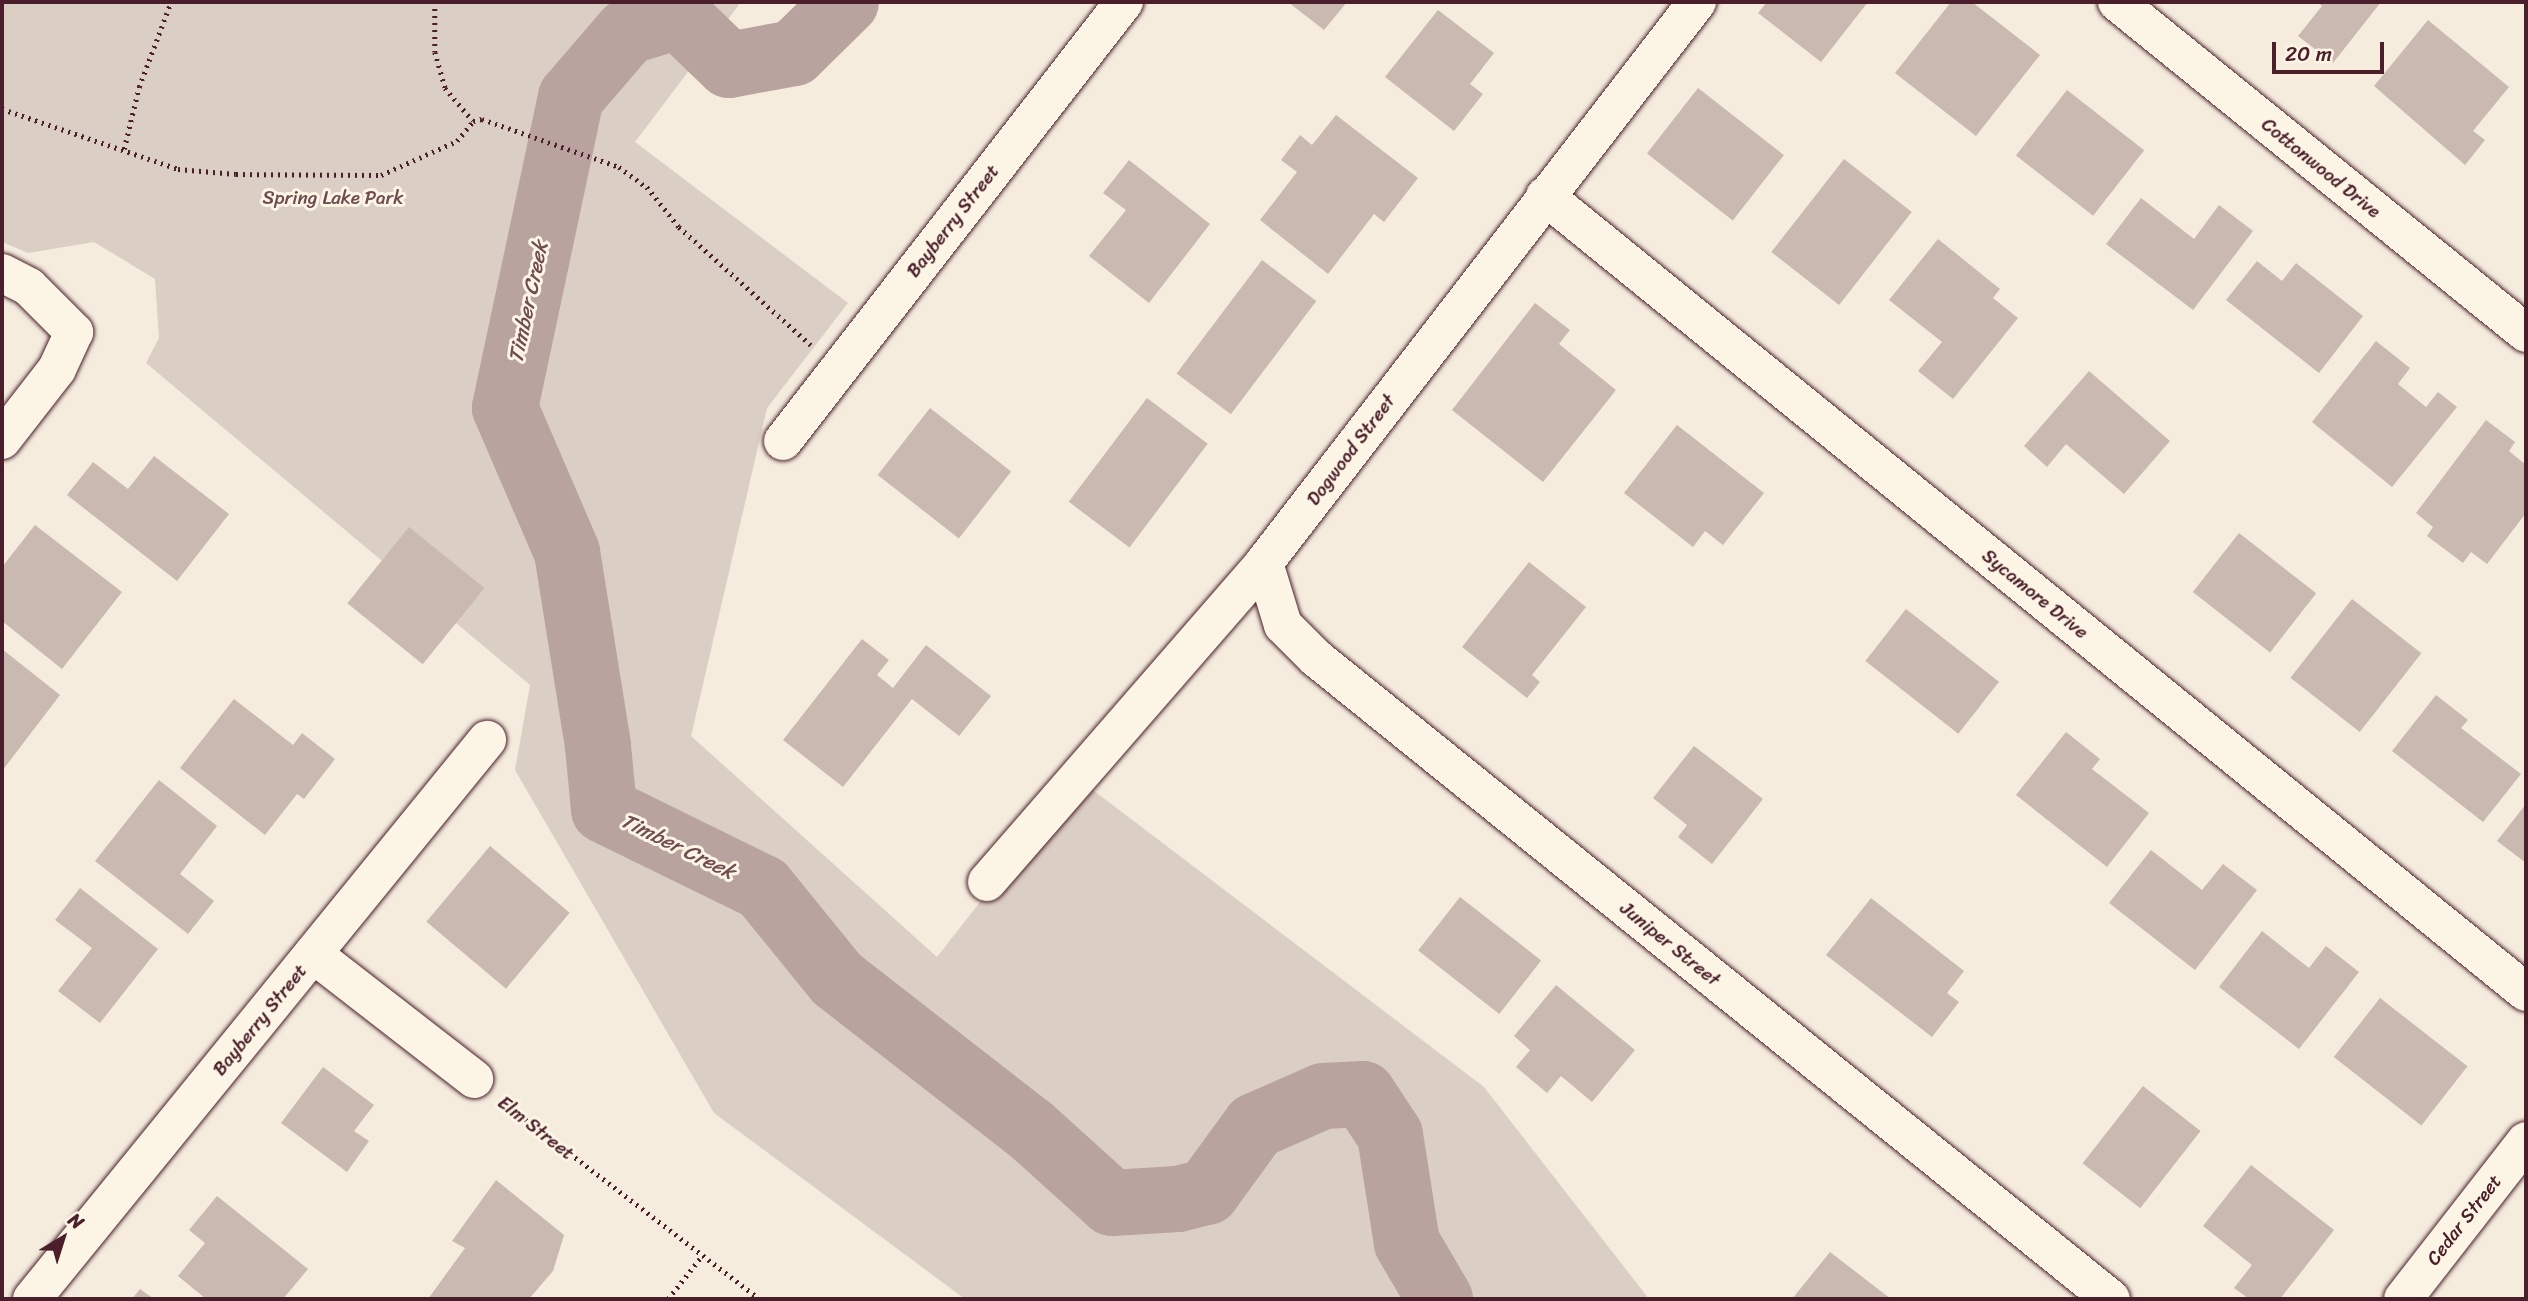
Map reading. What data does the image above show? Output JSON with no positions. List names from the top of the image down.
{
  "streets": {
    "street": [
      "Cottonwood Drive",
      "Bayberry Street",
      "Dogwood Street",
      "Sycamore Drive",
      "Juniper Street",
      "Cedar Street"
    ],
    "path": ["Elm Street"]
  },
  "crossings": [
    ["Dogwood Street", "Sycamore Drive"],
    ["Dogwood Street", "Juniper Street"]
  ],
  "water": ["Timber Creek"],
  "parks": ["Spring Lake Park"],
  "scale_bar": "20 m",
  "north": "top right"
}
